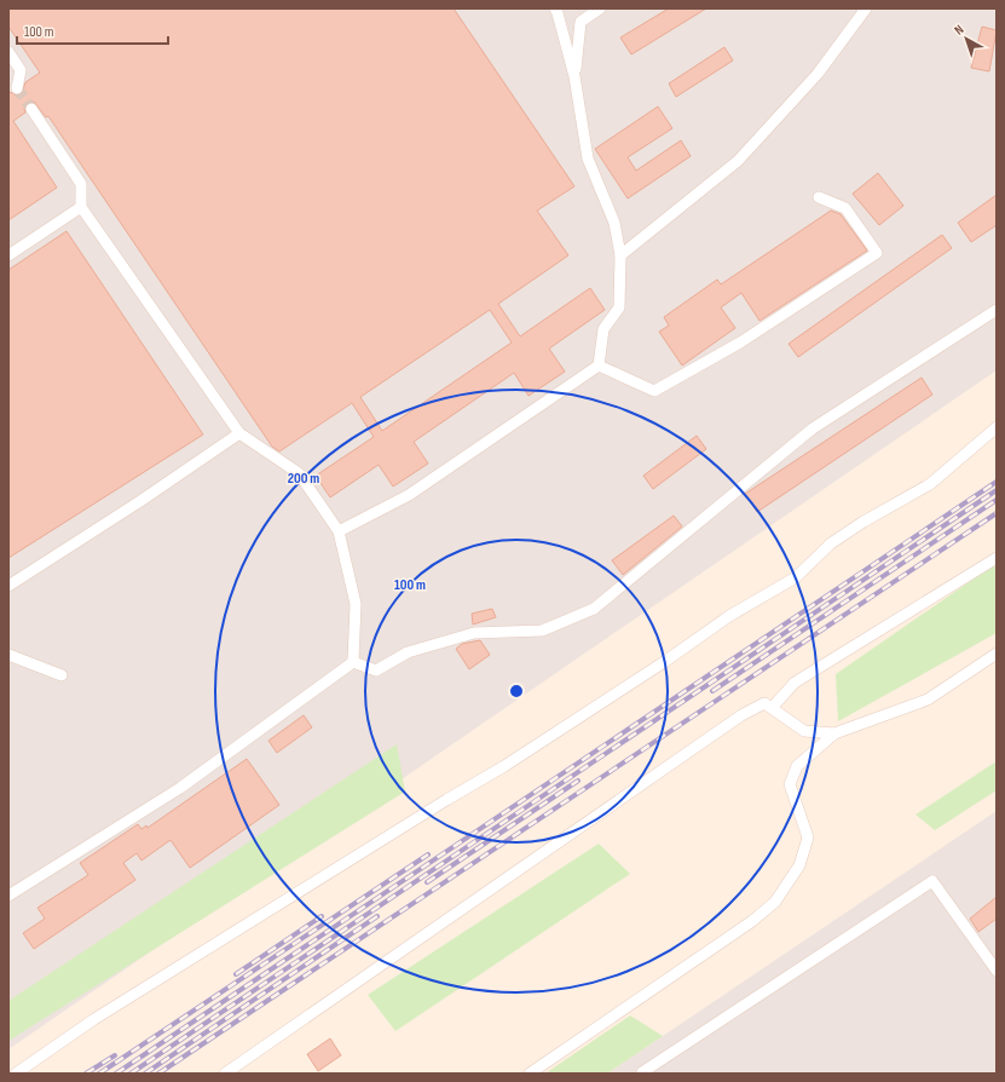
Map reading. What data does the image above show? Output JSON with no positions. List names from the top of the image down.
{
  "scale_bar": "100 m",
  "north": "top left",
  "rings": ["200 m", "100 m"]
}
